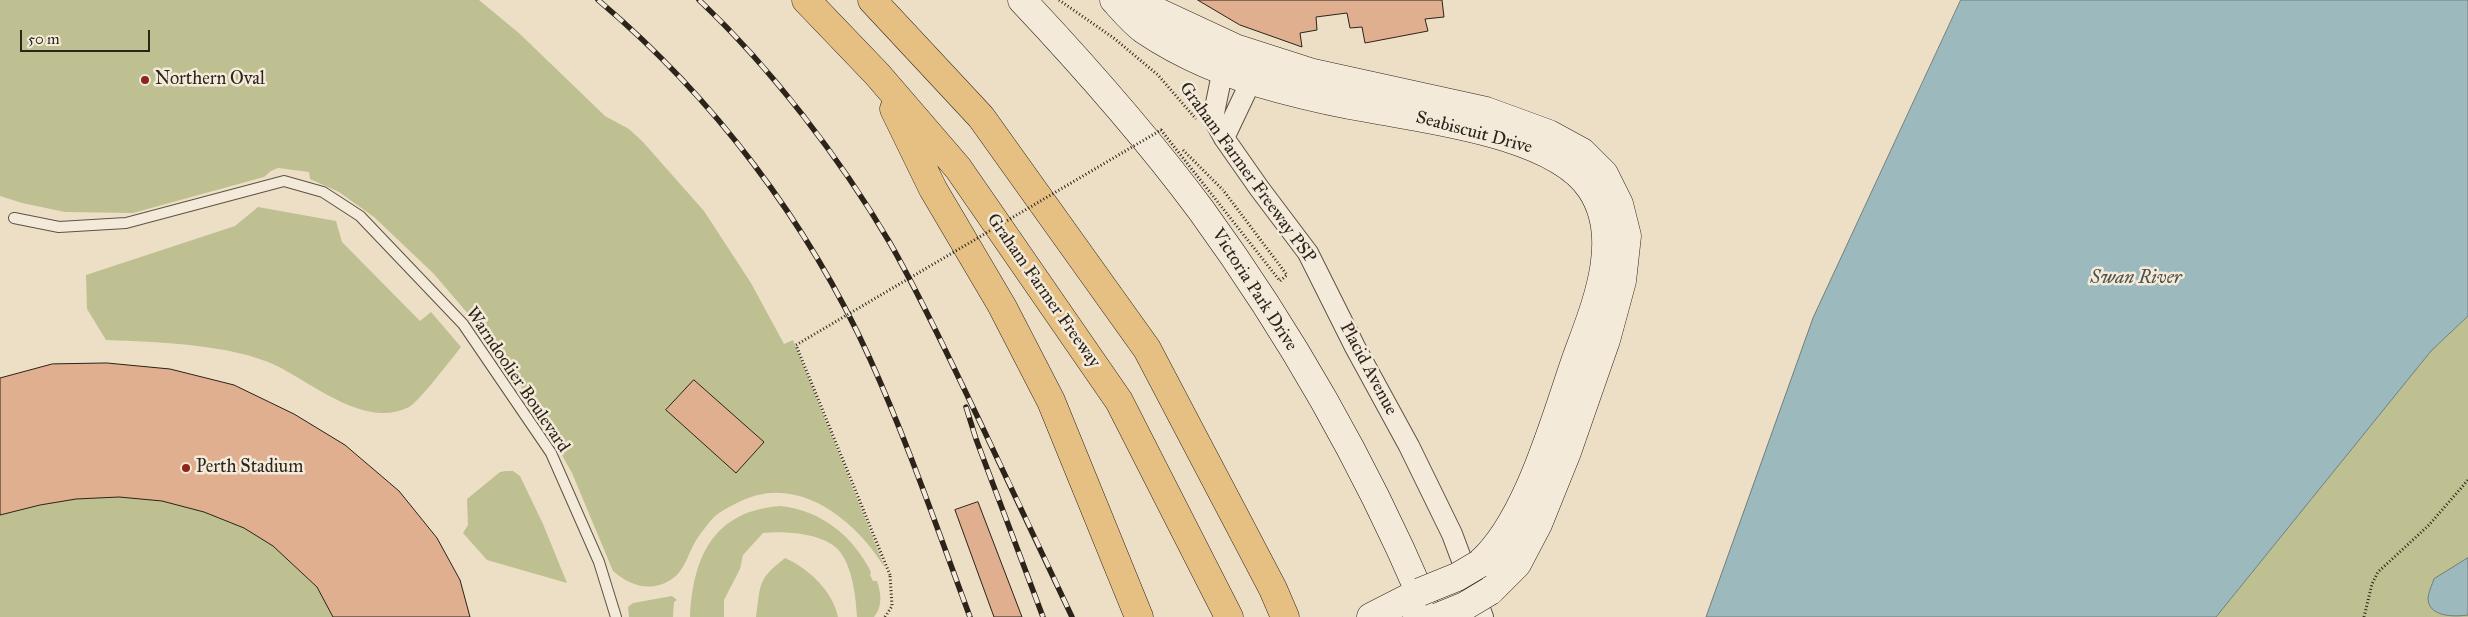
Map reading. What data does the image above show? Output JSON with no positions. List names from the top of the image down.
{
  "streets": {
    "highway": ["Graham Farmer Freeway"],
    "street": ["Seabiscuit Drive", "Victoria Park Drive", "Placid Avenue"],
    "lane": ["Warndoolier Boulevard"],
    "path": ["Graham Farmer Freeway PSP"]
  },
  "crossings": [
    ["Seabiscuit Drive", "Victoria Park Drive"],
    ["Seabiscuit Drive", "Placid Avenue"]
  ],
  "water": ["Swan River"],
  "places": ["Northern Oval", "Perth Stadium"],
  "scale_bar": "50 m"
}
